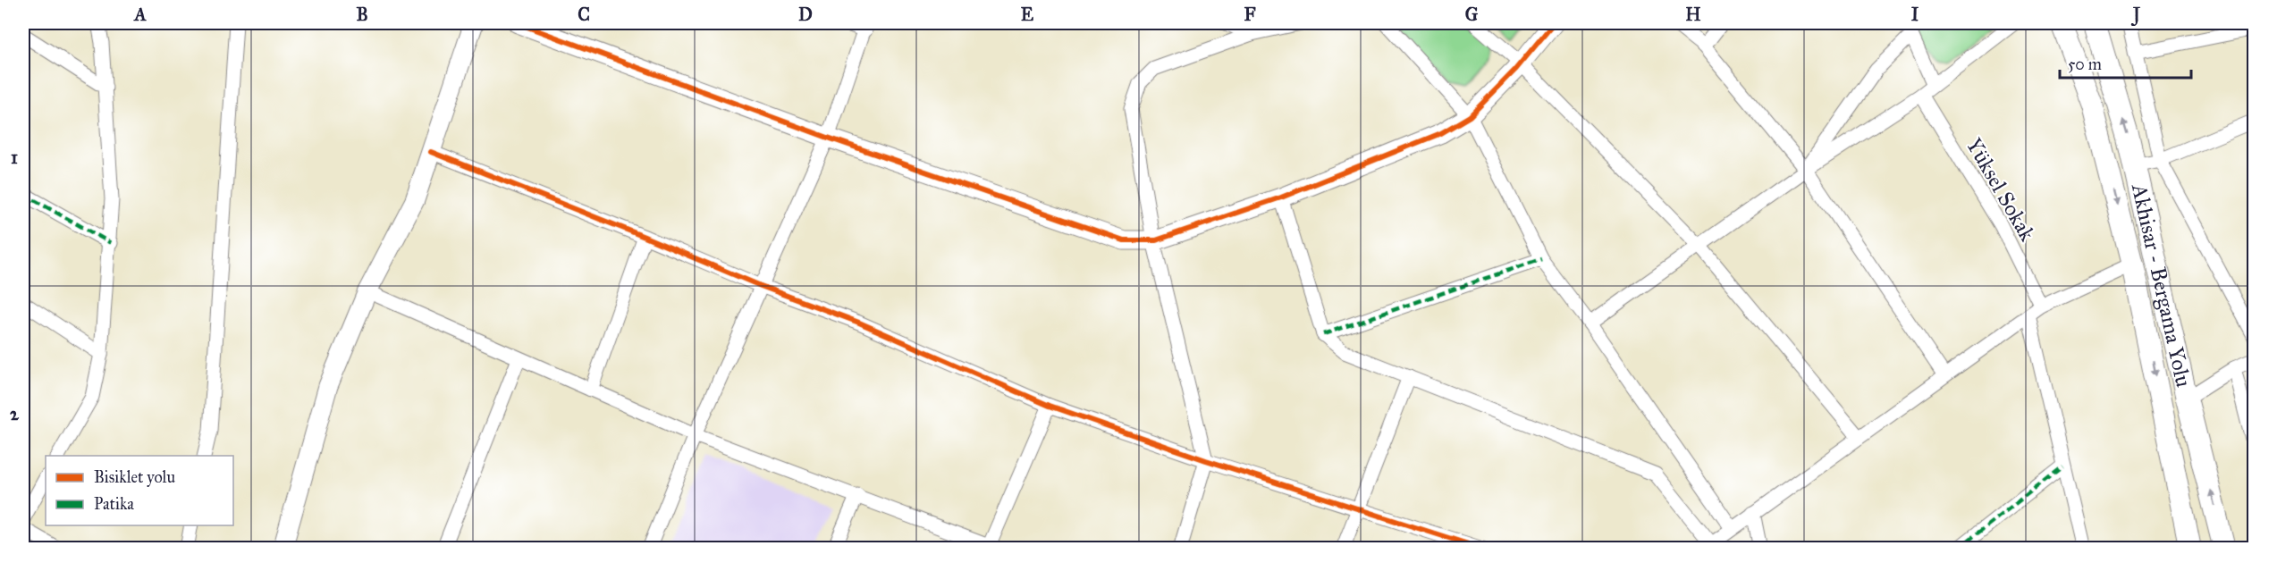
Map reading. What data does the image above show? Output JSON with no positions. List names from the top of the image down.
{
  "streets": {
    "main road": ["Akhisar - Bergama Yolu"],
    "street": ["Yüksel Sokak"]
  },
  "legend": ["Bisiklet yolu", "Patika"],
  "scale_bar": "50 m",
  "grid": {
    "columns": [
      "A",
      "B",
      "C",
      "D",
      "E",
      "F",
      "G",
      "H",
      "I",
      "J"
    ],
    "rows": ["1", "2"]
  }
}
